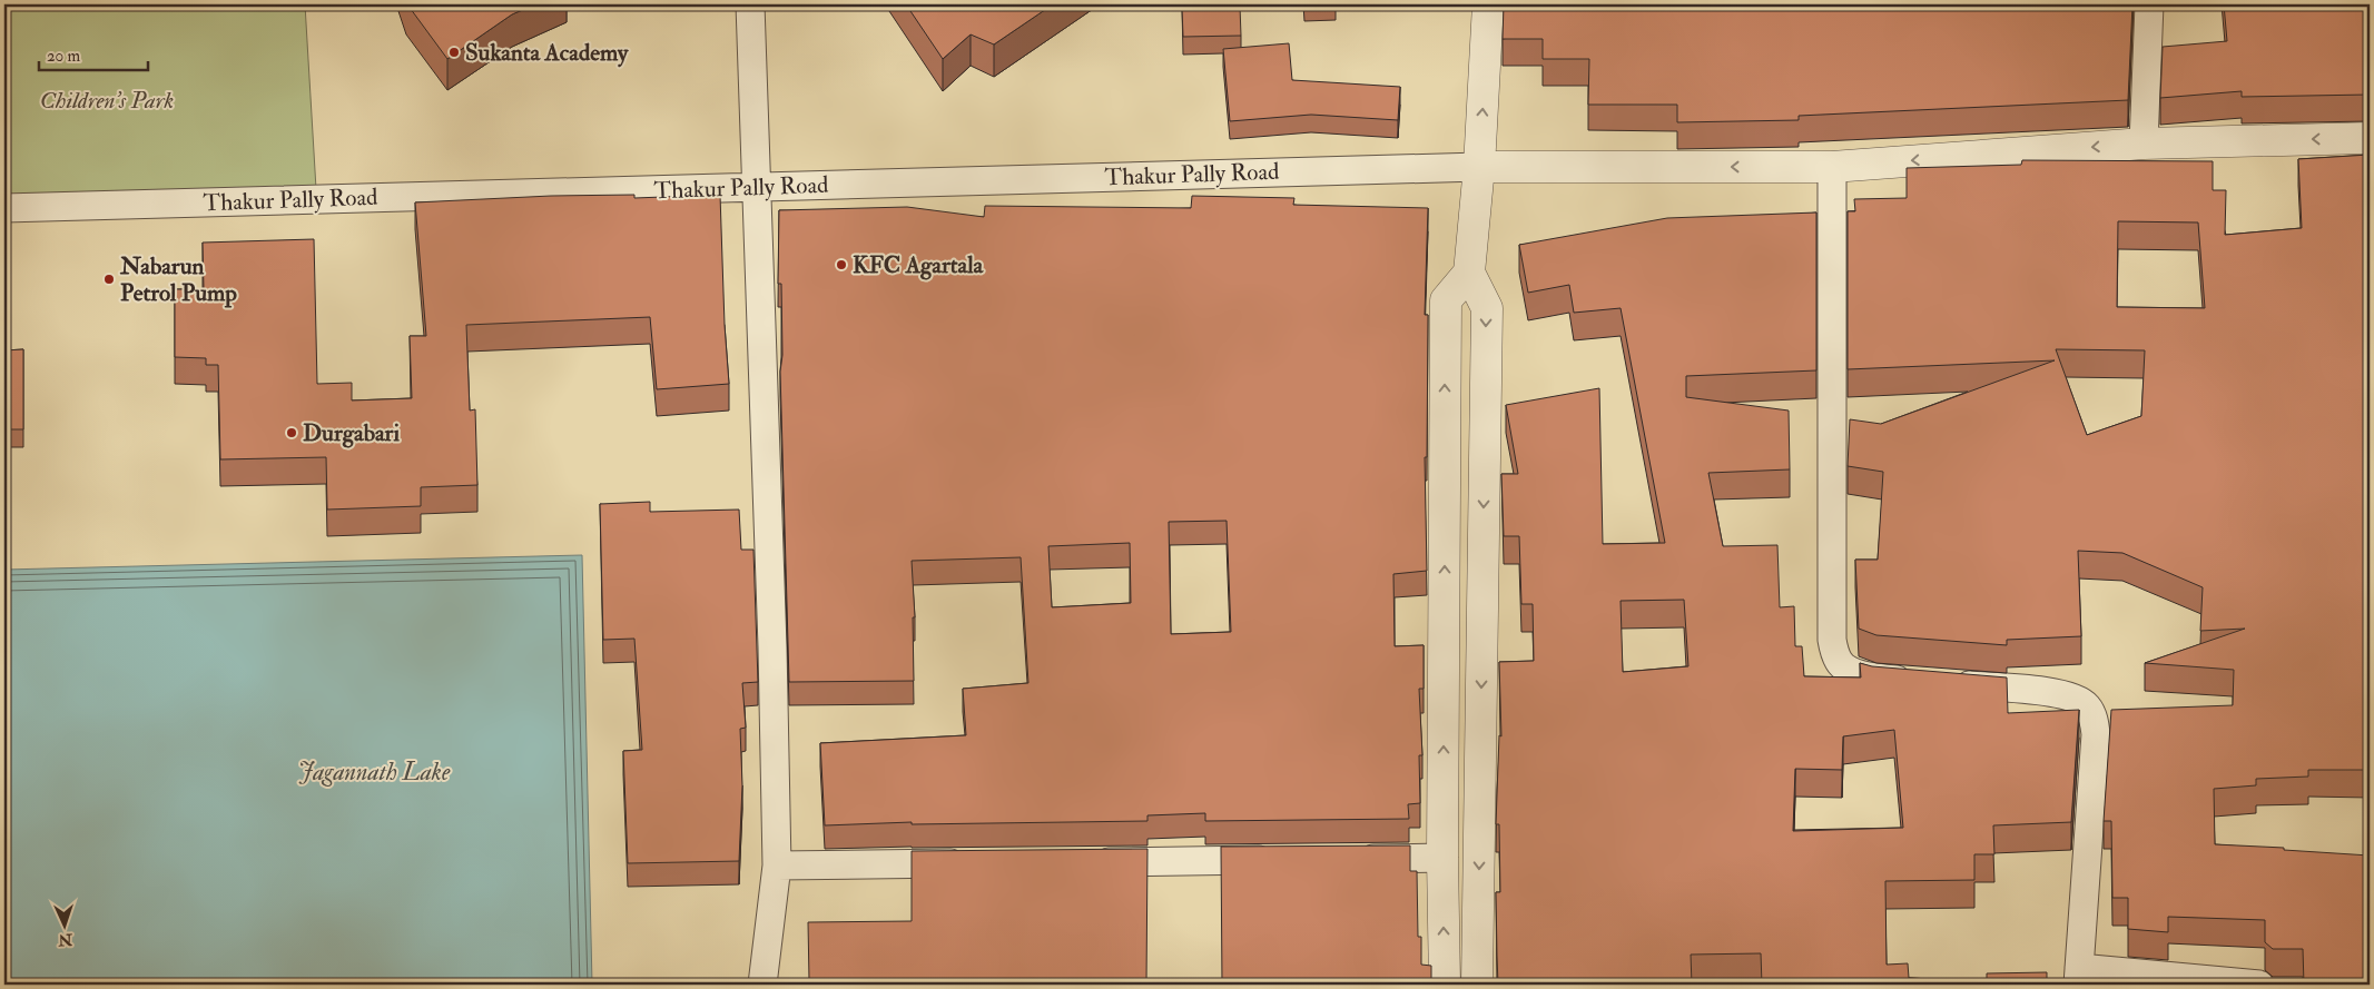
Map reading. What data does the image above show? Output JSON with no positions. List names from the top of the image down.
{
  "streets": {
    "street": ["Thakur Pally Road"]
  },
  "water": ["Jagannath Lake"],
  "parks": ["Children's Park"],
  "places": [
    "Sukanta Academy",
    "KFC Agartala",
    "Nabarun Petrol Pump",
    "Durgabari"
  ],
  "scale_bar": "20 m",
  "north": "bottom"
}
